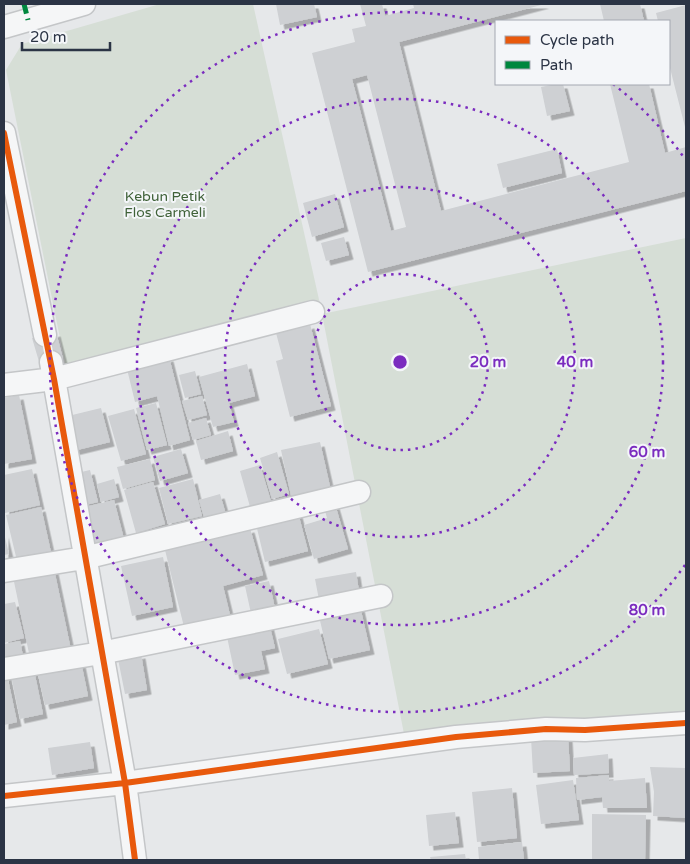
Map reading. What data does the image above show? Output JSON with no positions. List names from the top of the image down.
{
  "parks": ["Kebun Petik Flos Carmeli"],
  "legend": ["Cycle path", "Path"],
  "scale_bar": "20 m",
  "rings": [
    "20 m",
    "40 m",
    "60 m",
    "80 m"
  ]
}
